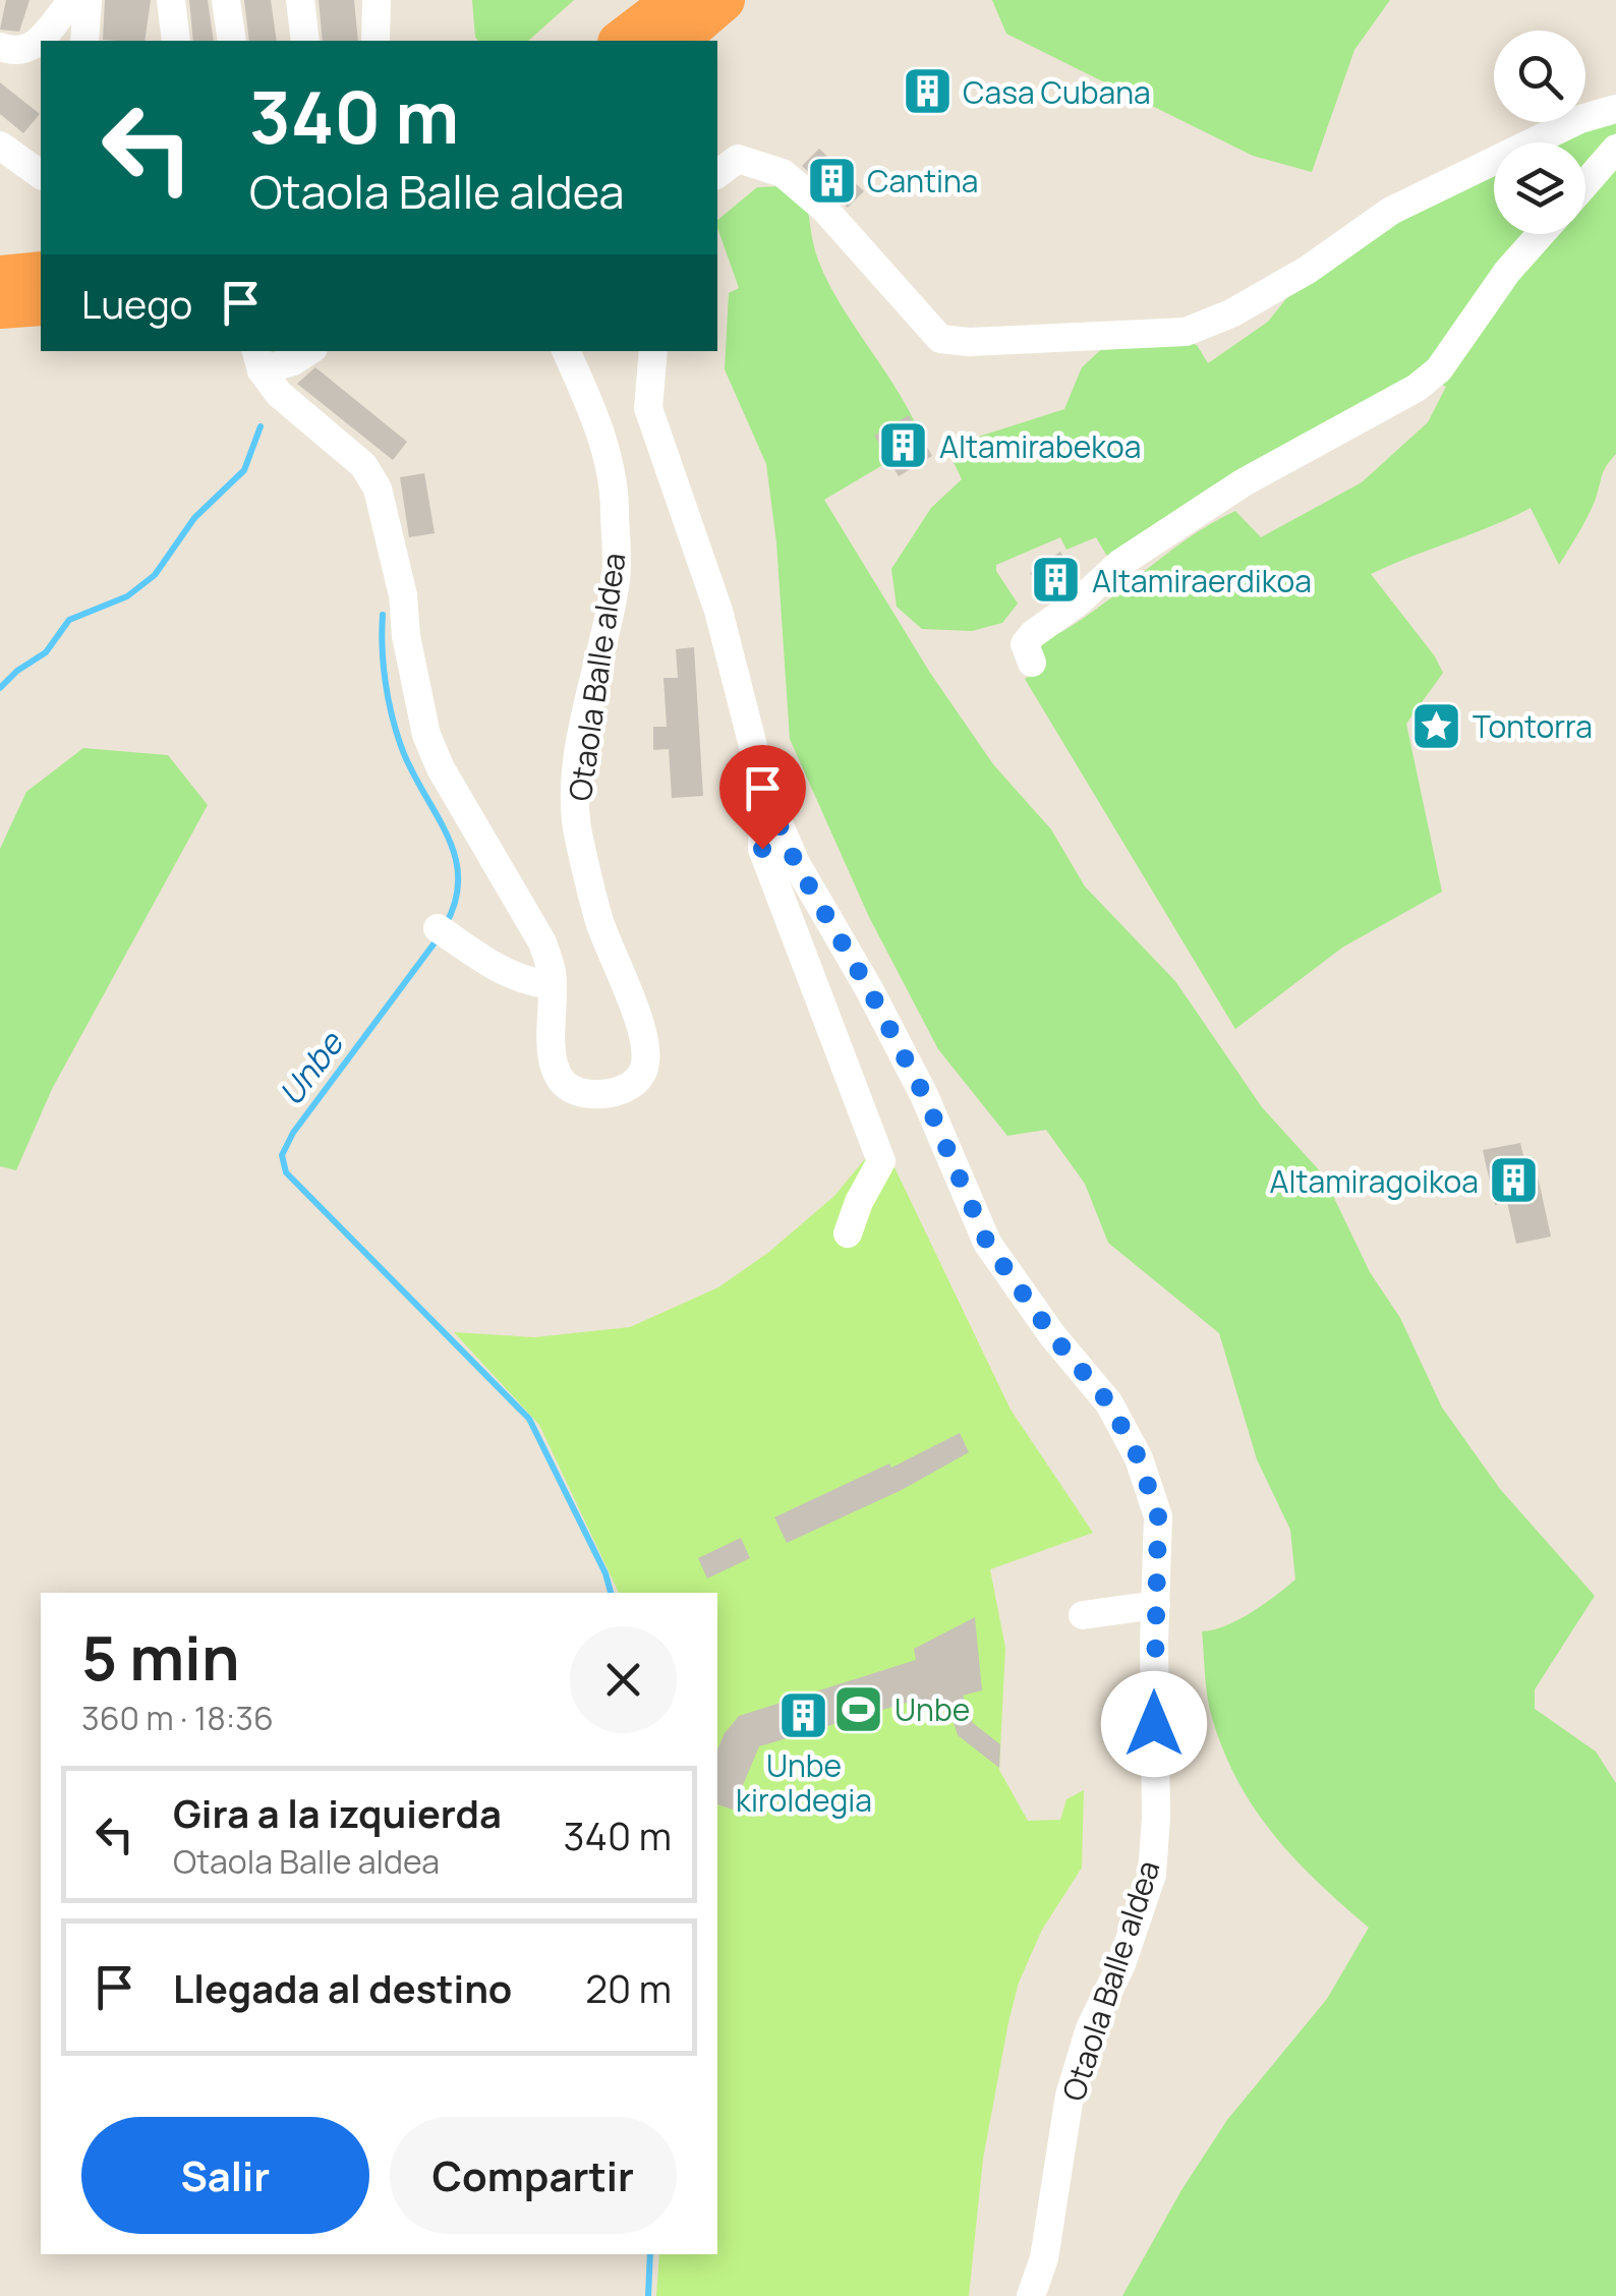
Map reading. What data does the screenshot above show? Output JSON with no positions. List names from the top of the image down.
{
  "streets": {
    "street": ["Otaola Balle aldea"]
  },
  "water": ["Unbe"],
  "places": {
    "building": [
      "Casa Cubana",
      "Cantina",
      "Altamirabekoa",
      "Altamiraerdikoa",
      "Altamiragoikoa",
      "Unbe kiroldegia"
    ],
    "place": ["Tontorra"],
    "sports": ["Unbe"]
  },
  "page": {
    "turn": ["340 m", "Otaola Balle aldea"],
    "then": "Luego",
    "heading": ["5 min", "360 m · 18:36"],
    "list": [
      {
        "name": "Gira a la izquierda",
        "note": "Otaola Balle aldea",
        "value": "340 m"
      },
      {
        "name": "Llegada al destino",
        "value": "20 m"
      }
    ],
    "buttons": ["Salir", "Compartir"]
  }
}
